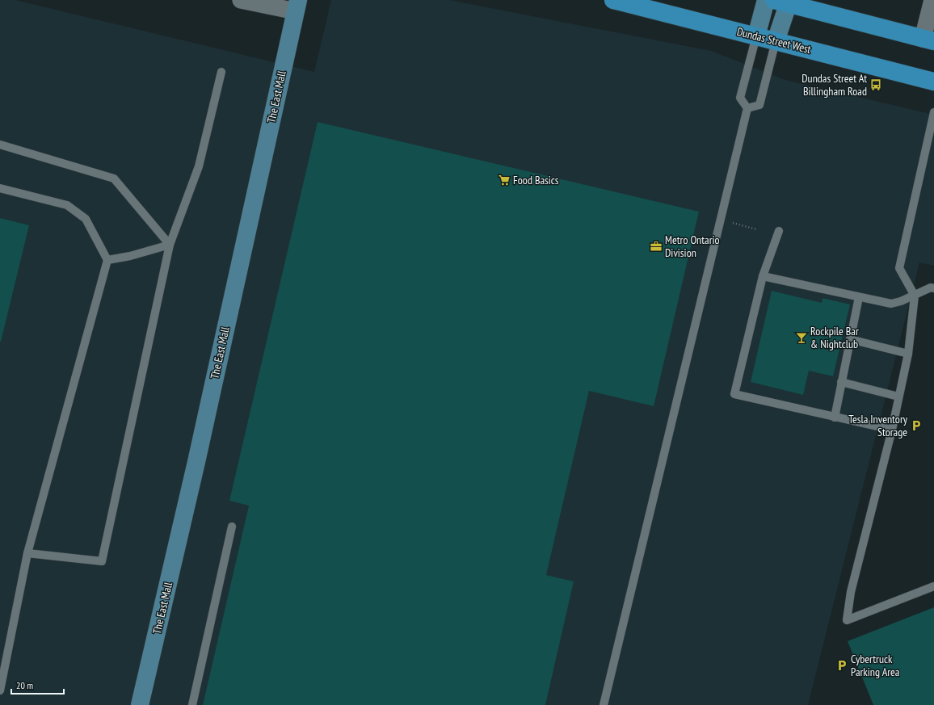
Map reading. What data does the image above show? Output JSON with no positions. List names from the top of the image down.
{
  "streets": {
    "main road": ["Dundas Street West", "The East Mall"]
  },
  "places": {
    "bus stop": ["Dundas Street At Billingham Road"],
    "supermarket": ["Food Basics"],
    "office": ["Metro Ontario Division"],
    "bar": ["Rockpile Bar & Nightclub"],
    "parking": ["Tesla Inventory Storage", "Cybertruck Parking Area"]
  },
  "scale_bar": "20 m"
}
